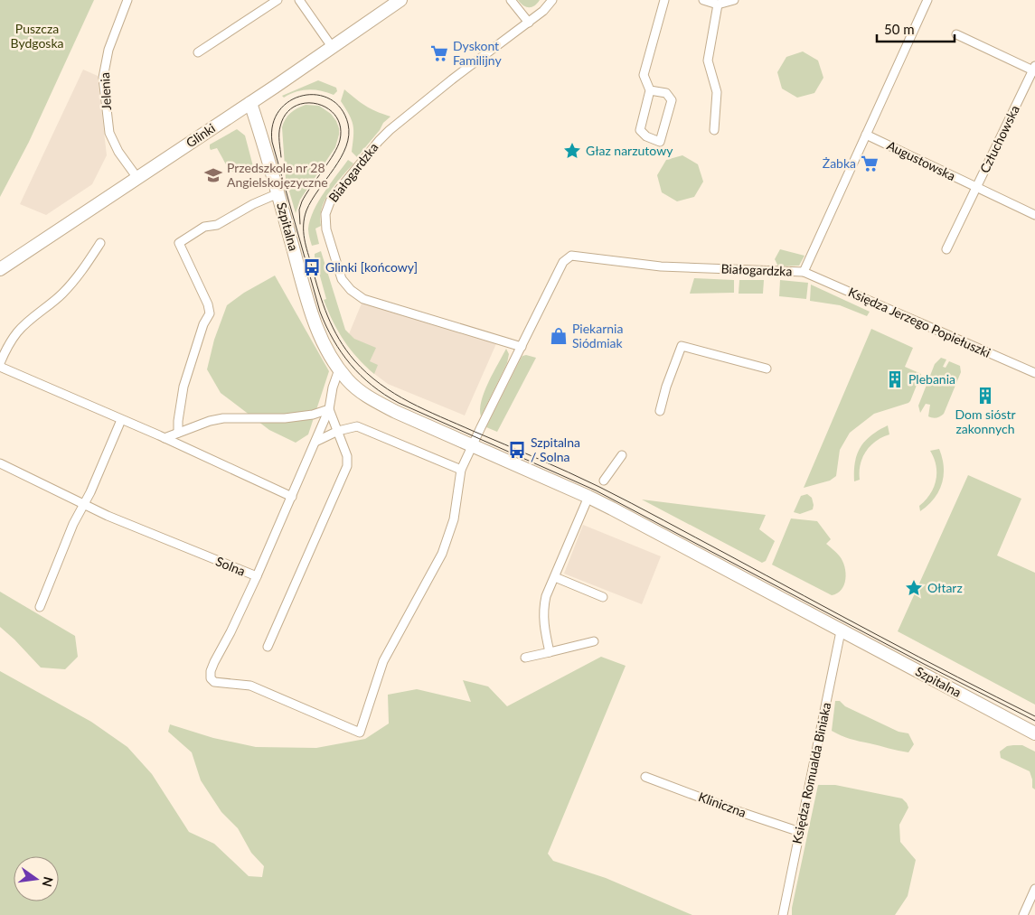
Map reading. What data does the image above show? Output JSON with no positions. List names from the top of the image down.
{
  "streets": {
    "street": [
      "Jelenia",
      "Glinki",
      "Człuchowska",
      "Augustowska",
      "Białogardzka",
      "Szpitalna",
      "Księdza Jerzego Popiełuszki",
      "Solna",
      "Księdza Romualda Biniaka",
      "Kliniczna"
    ]
  },
  "crossings": [
    ["Jelenia", "Glinki"],
    ["Glinki", "Szpitalna"],
    ["Człuchowska", "Augustowska"],
    ["Augustowska", "Białogardzka"],
    ["Białogardzka", "Szpitalna"],
    ["Białogardzka", "Księdza Jerzego Popiełuszki"],
    ["Białogardzka", "Solna"],
    ["Szpitalna", "Solna"],
    ["Szpitalna", "Księdza Romualda Biniaka"],
    ["Księdza Romualda Biniaka", "Kliniczna"]
  ],
  "parks": ["Puszcza Bydgoska"],
  "places": {
    "supermarket": ["Dyskont Familijny", "Żabka"],
    "place": ["Głaz narzutowy", "Ołtarz"],
    "school or university": ["Przedszkole nr 28 Angielskojęzyczne"],
    "bus stop": ["Glinki [końcowy]", "Szpitalna / Solna"],
    "shop": ["Piekarnia Siódmiak"],
    "building": ["Plebania", "Dom sióstr zakonnych"]
  },
  "scale_bar": "50 m",
  "north": "right"
}
